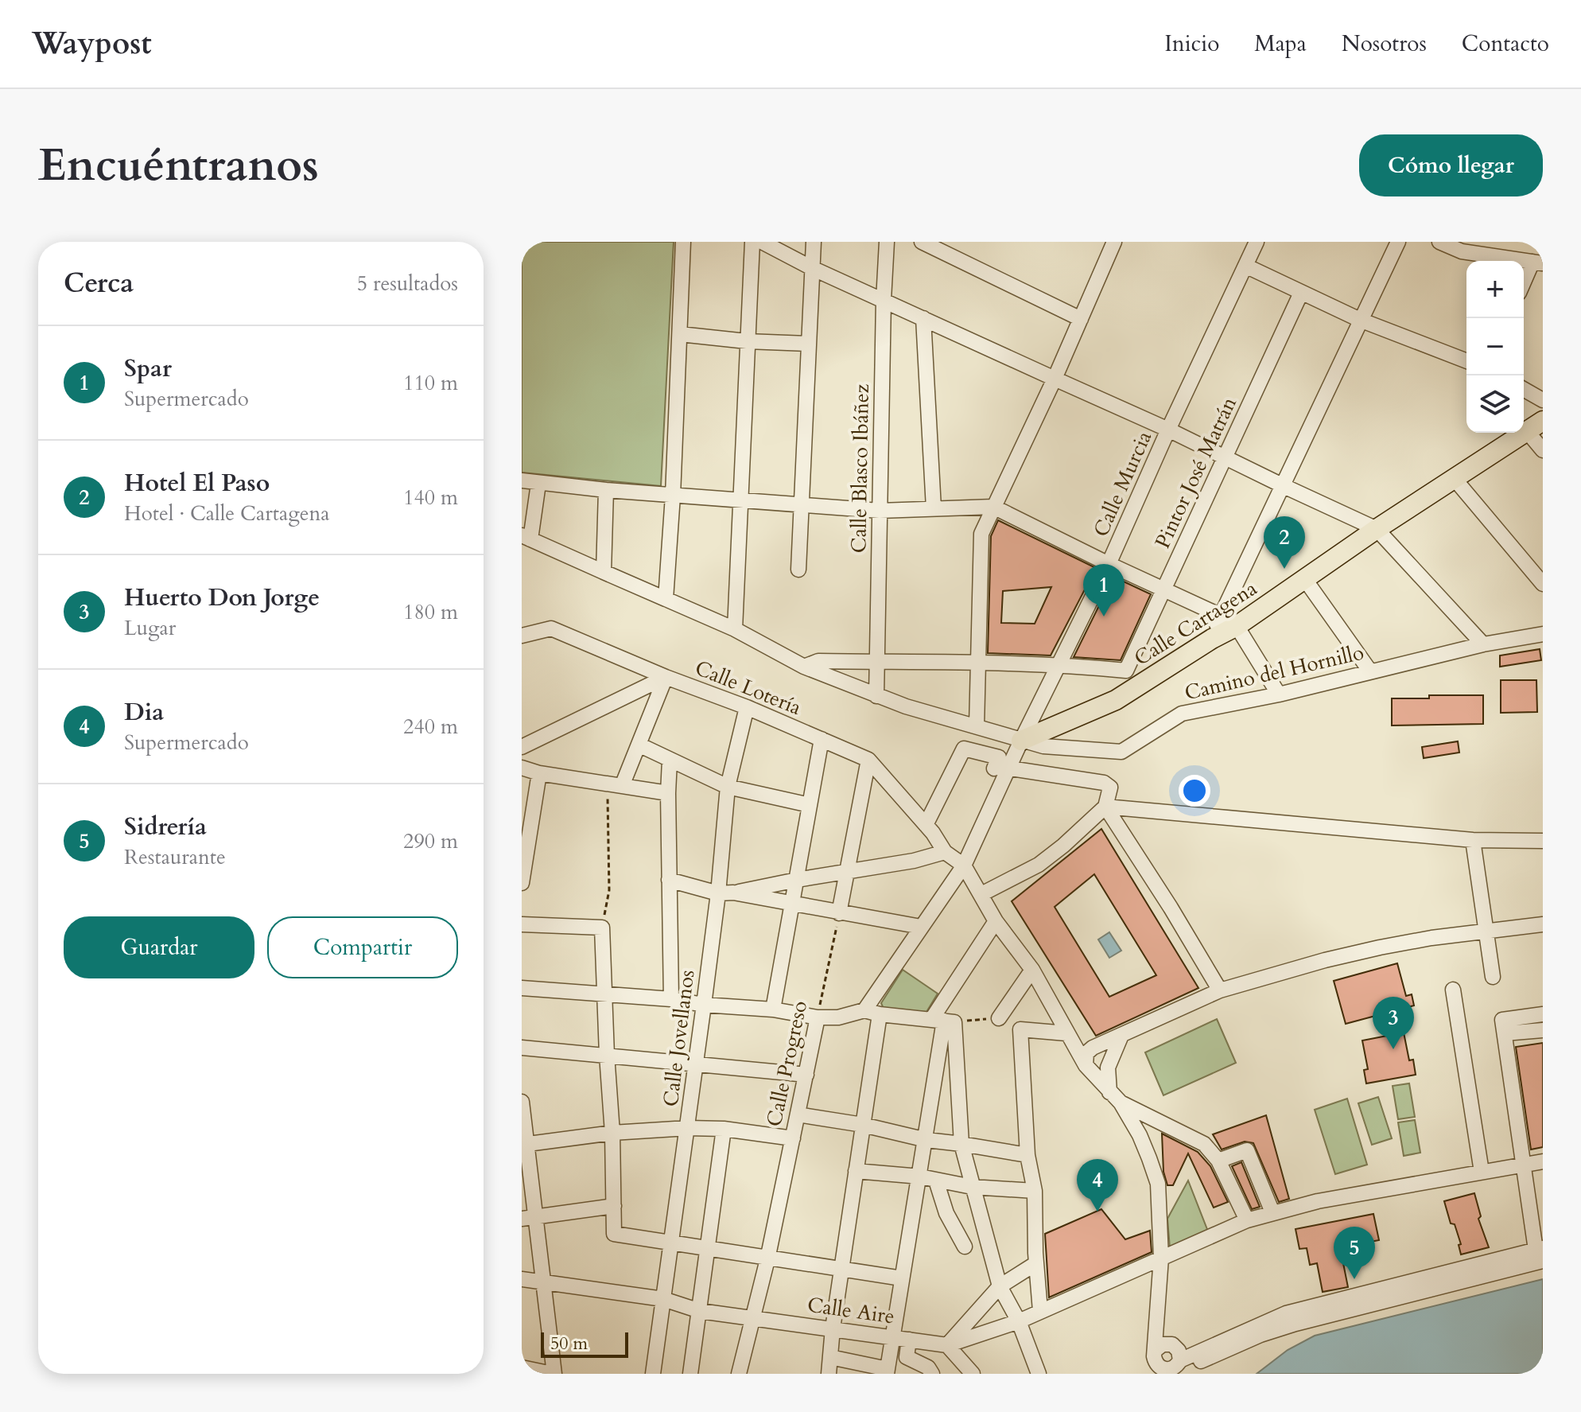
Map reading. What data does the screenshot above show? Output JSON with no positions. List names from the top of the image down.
{
  "streets": {
    "main road": ["Calle Cartagena"],
    "street": [
      "Calle Blasco Ibáñez",
      "Pintor José Matrán",
      "Calle Murcia",
      "Camino del Hornillo",
      "Calle Lotería",
      "Calle Jovellanos",
      "Calle Progreso",
      "Calle Aire"
    ]
  },
  "crossings": [
    ["Calle Blasco Ibáñez", "Camino del Hornillo"],
    ["Pintor José Matrán", "Calle Cartagena"],
    ["Calle Murcia", "Calle Cartagena"],
    ["Calle Murcia", "Camino del Hornillo"],
    ["Calle Cartagena", "Camino del Hornillo"],
    ["Calle Lotería", "Calle Jovellanos"],
    ["Calle Jovellanos", "Calle Aire"],
    ["Calle Progreso", "Calle Aire"]
  ],
  "scale_bar": "50 m",
  "page": {
    "header": "Waypost",
    "nav": [
      "Inicio",
      "Mapa",
      "Nosotros",
      "Contacto"
    ],
    "buttons": [
      "Cómo llegar",
      ["Guardar", "Compartir"]
    ],
    "title": "Encuéntranos",
    "heading": ["Cerca", "5 resultados"],
    "map_buttons": ["+", "−"],
    "list": [
      {
        "mark": "1",
        "name": "Spar",
        "note": "Supermercado",
        "value": "110 m"
      },
      {
        "mark": "2",
        "name": "Hotel El Paso",
        "note": "Hotel · Calle Cartagena",
        "value": "140 m"
      },
      {
        "mark": "3",
        "name": "Huerto Don Jorge",
        "note": "Lugar",
        "value": "180 m"
      },
      {
        "mark": "4",
        "name": "Dia",
        "note": "Supermercado",
        "value": "240 m"
      },
      {
        "mark": "5",
        "name": "Sidrería",
        "note": "Restaurante",
        "value": "290 m"
      }
    ],
    "pins": [
      "2",
      "1",
      "3",
      "4",
      "5"
    ],
    "scale": "50 m"
  }
}
